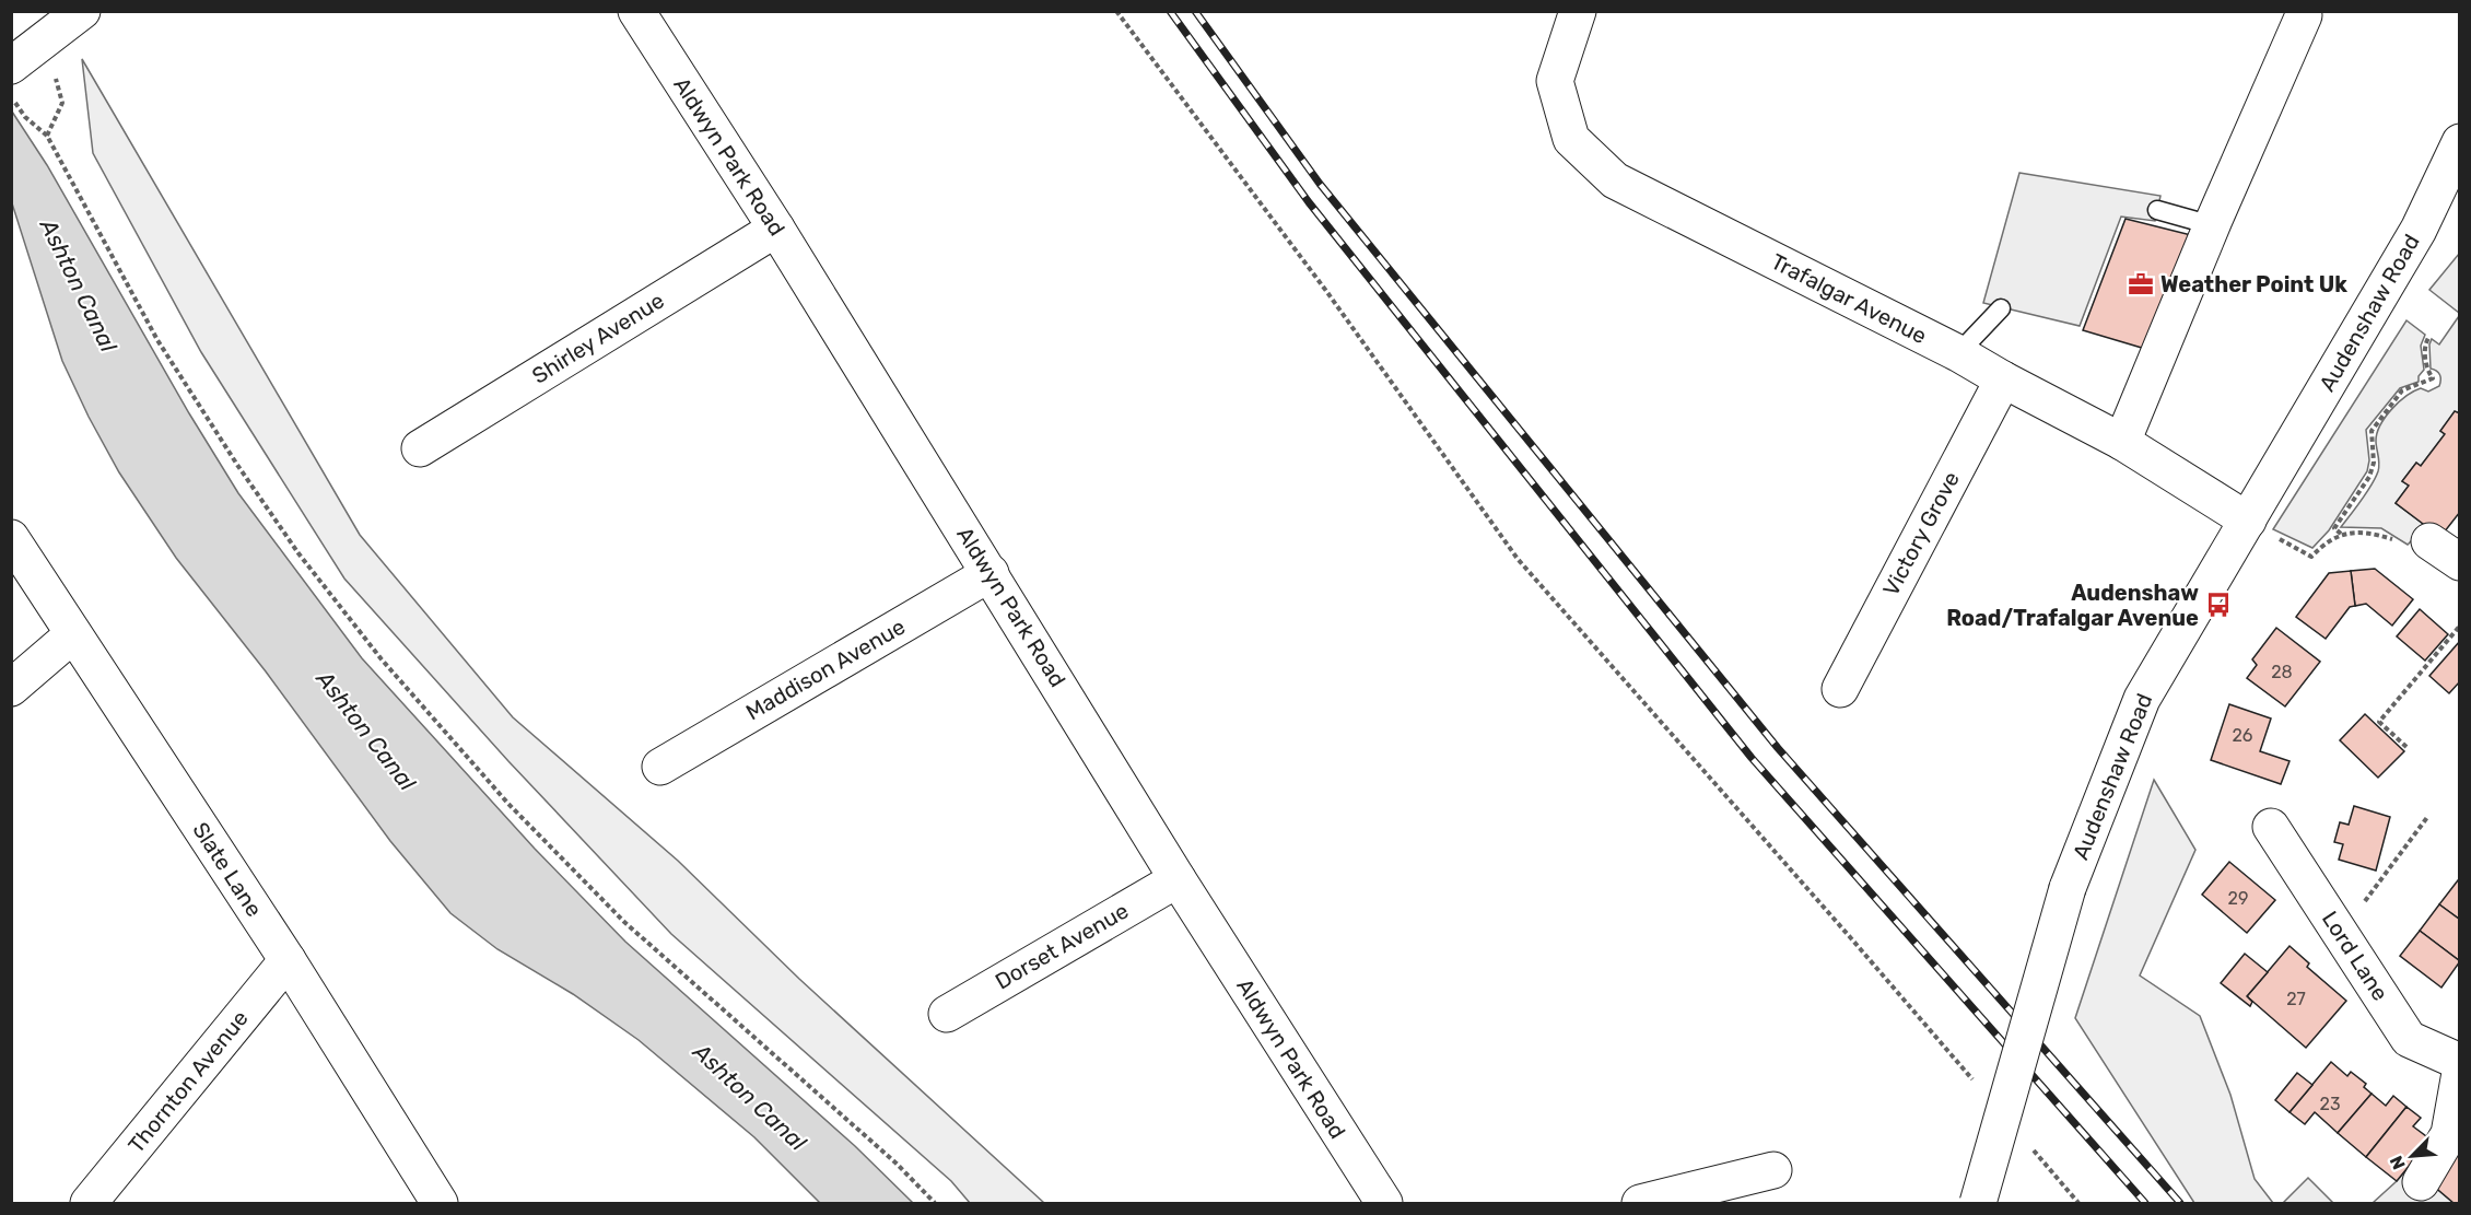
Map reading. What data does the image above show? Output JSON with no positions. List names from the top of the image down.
{
  "streets": {
    "street": [
      "Aldwyn Park Road",
      "Trafalgar Avenue",
      "Audenshaw Road",
      "Shirley Avenue",
      "Victory Grove",
      "Maddison Avenue",
      "Slate Lane",
      "Dorset Avenue",
      "Lord Lane",
      "Thornton Avenue"
    ]
  },
  "crossings": [
    ["Aldwyn Park Road", "Shirley Avenue"],
    ["Aldwyn Park Road", "Maddison Avenue"],
    ["Aldwyn Park Road", "Dorset Avenue"],
    ["Trafalgar Avenue", "Audenshaw Road"],
    ["Trafalgar Avenue", "Victory Grove"],
    ["Slate Lane", "Thornton Avenue"]
  ],
  "water": ["Ashton Canal"],
  "places": {
    "office": ["Weather Point Uk"],
    "bus stop": ["Audenshaw Road/Trafalgar Avenue"]
  },
  "house_numbers": [
    "28",
    "26",
    "29",
    "27",
    "23"
  ],
  "north": "bottom left"
}
